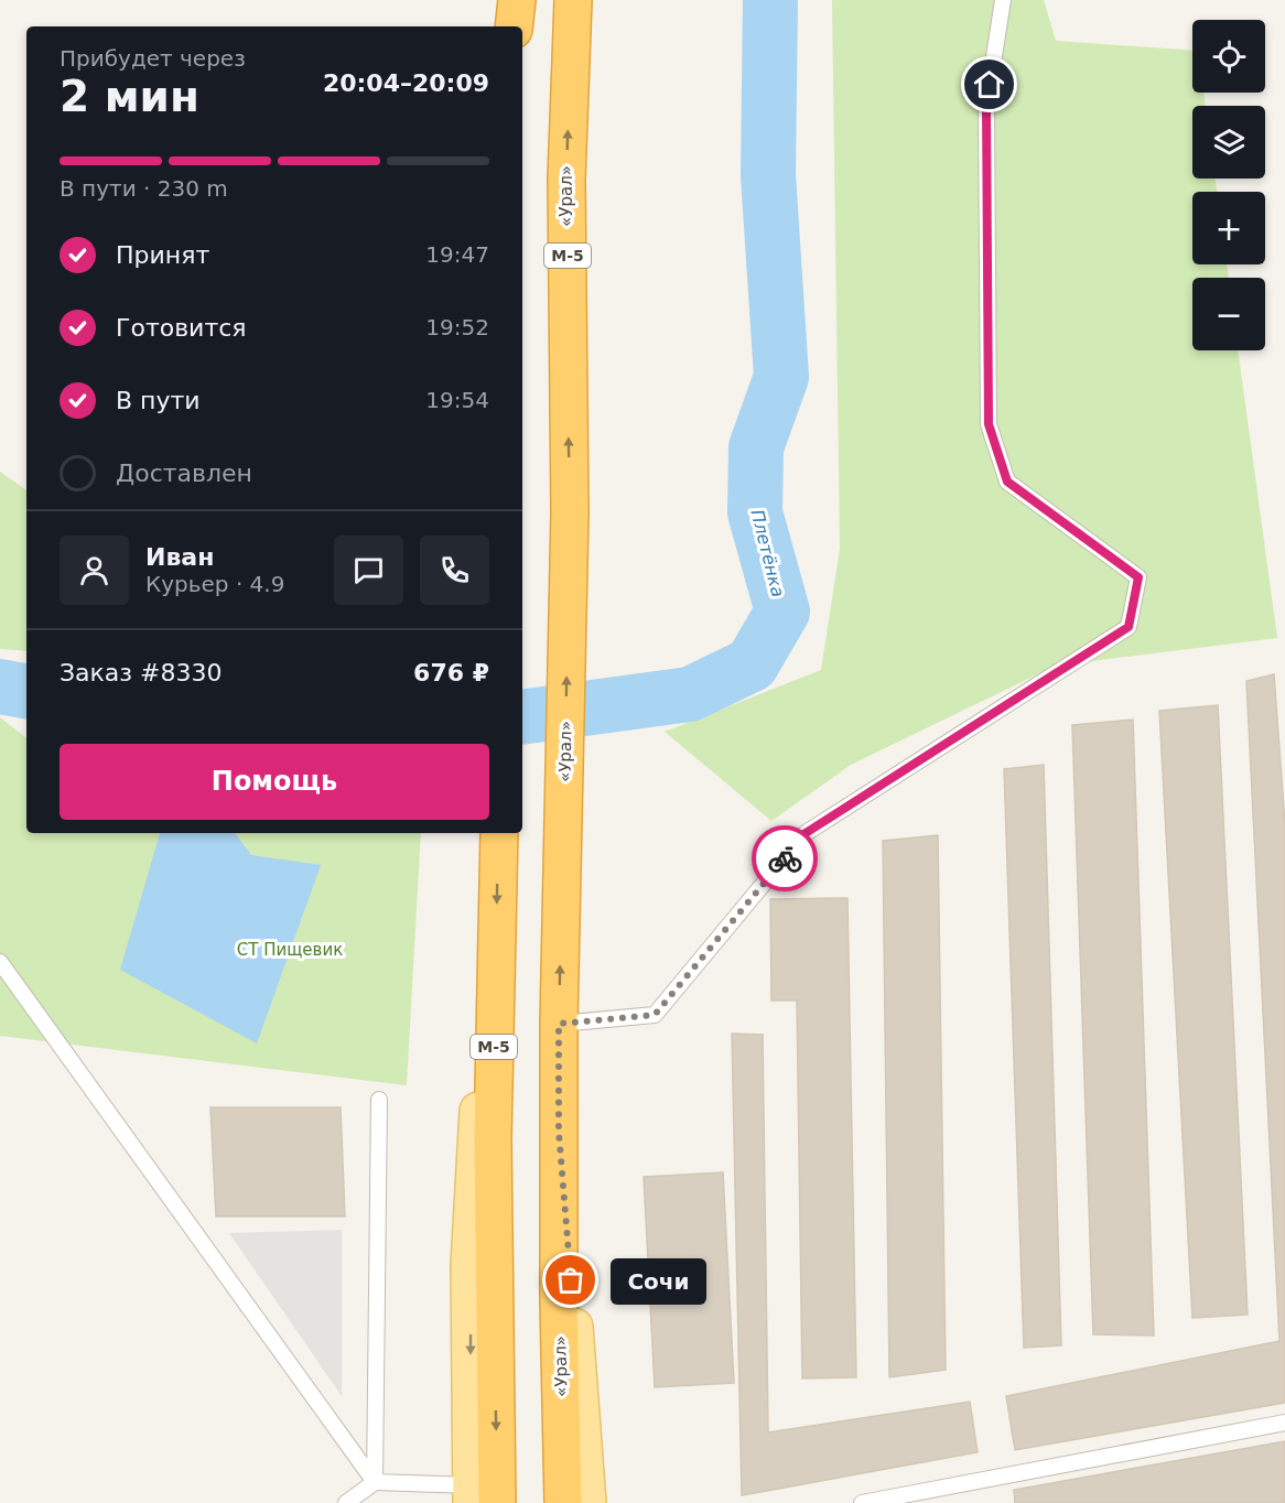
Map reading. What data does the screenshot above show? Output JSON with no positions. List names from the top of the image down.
{
  "streets": {
    "highway": ["«Урал»", "М-5"]
  },
  "one_way": ["«Урал»"],
  "water": ["Плетёнка"],
  "parks": ["СТ Пищевик"],
  "places": ["Сочи"],
  "page": {
    "map_buttons": ["+", "−"],
    "heading": ["2 мин", "Прибудет через", "20:04–20:09"],
    "panel": [
      "Иван",
      "Курьер · 4.9",
      "Заказ #8330",
      "676 ₽"
    ],
    "bar": "В пути · 230 m",
    "list": [
      ["Принят", "19:47"],
      ["Готовится", "19:52"],
      ["В пути", "19:54"],
      "Доставлен"
    ],
    "buttons": "Помощь",
    "bubble": "Сочи"
  }
}
